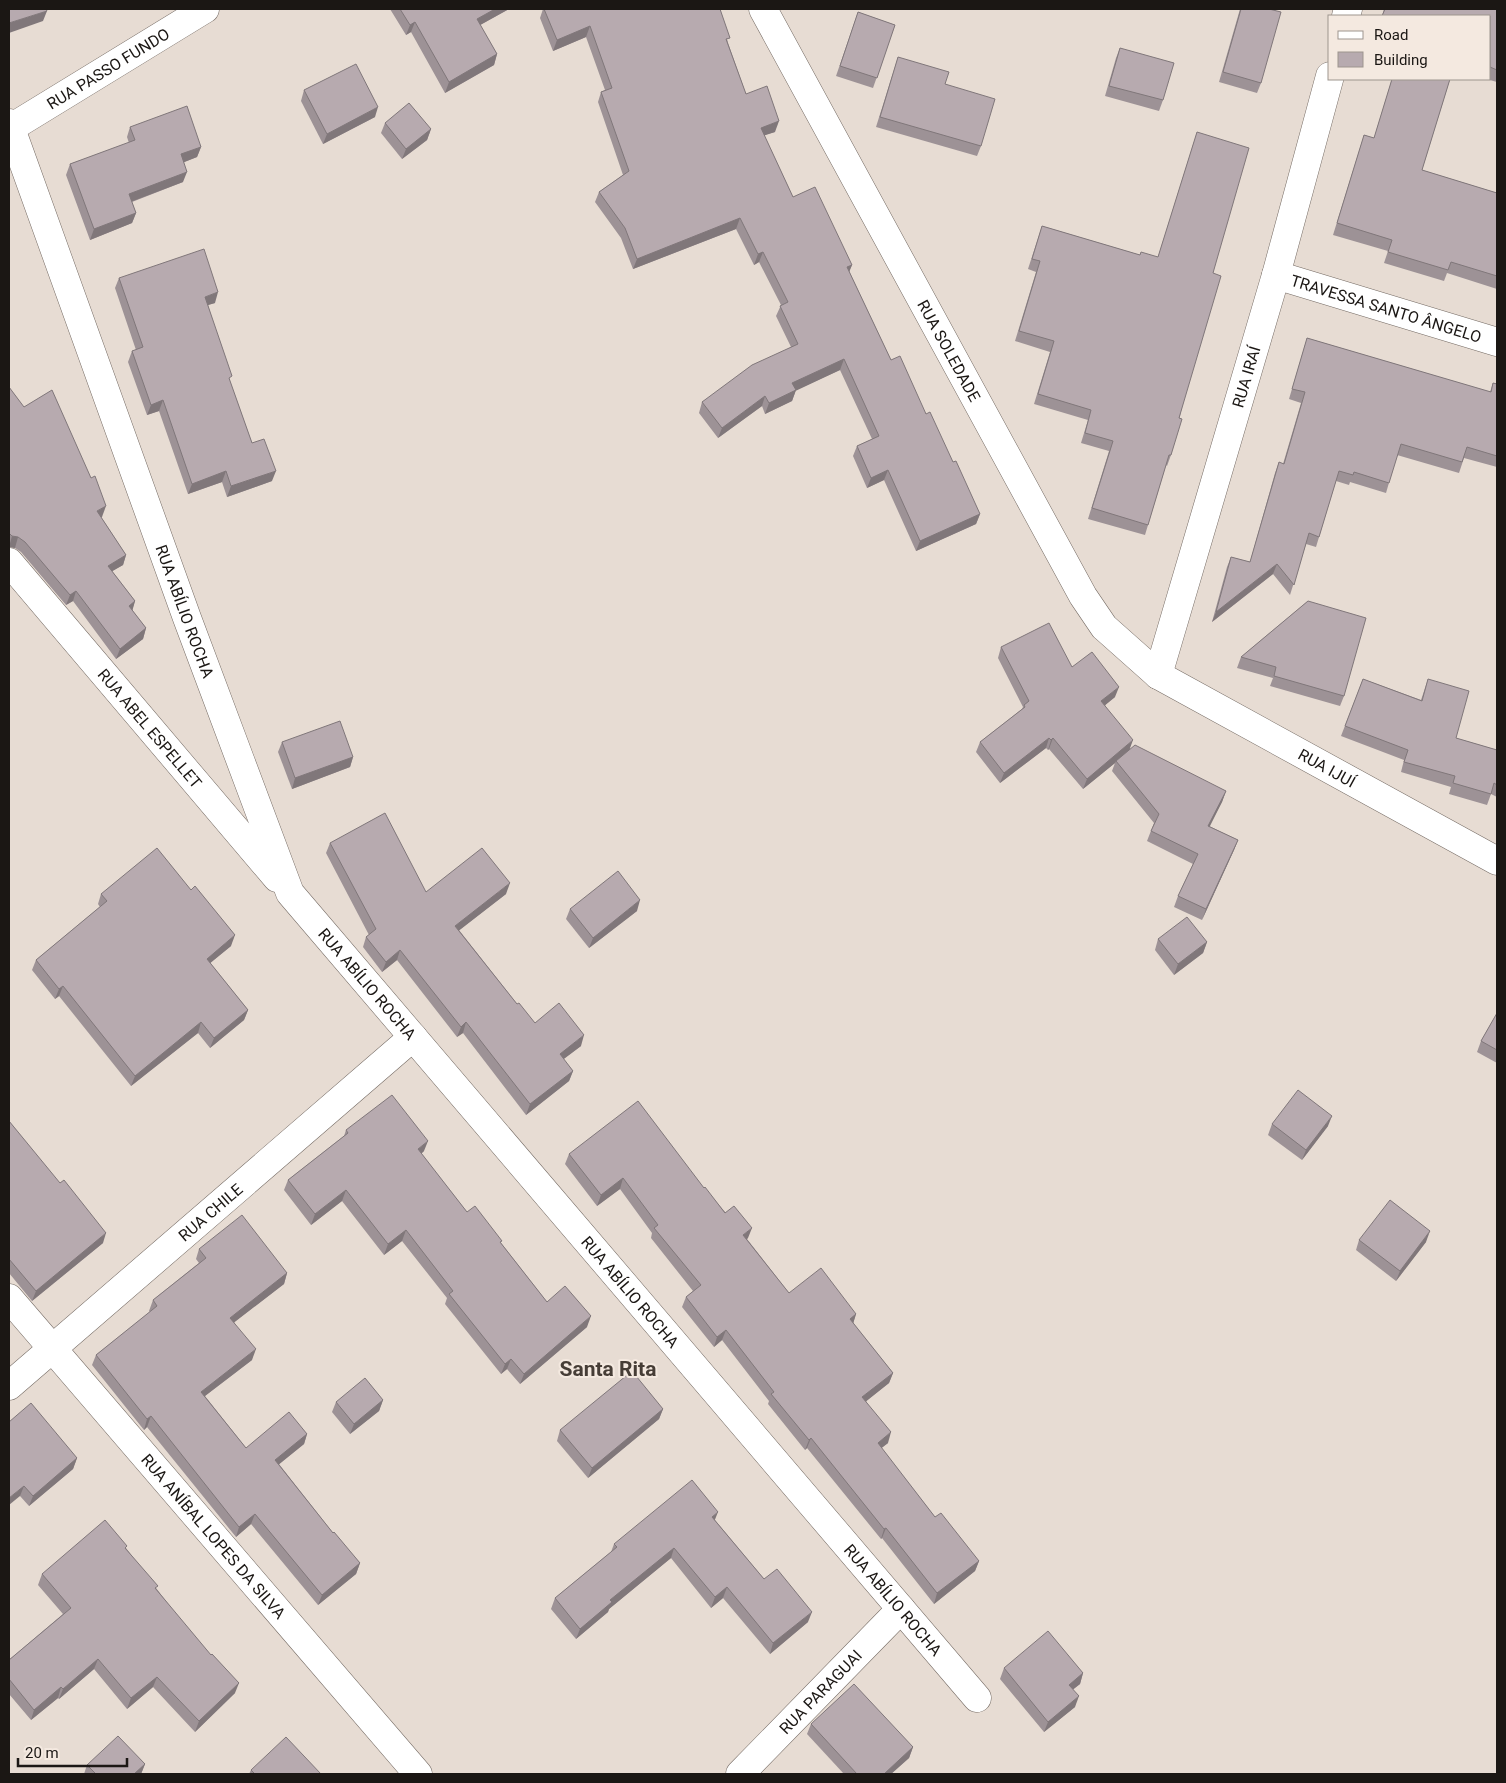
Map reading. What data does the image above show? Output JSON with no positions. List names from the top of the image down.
{
  "streets": {
    "street": [
      "RUA PASSO FUNDO",
      "TRAVESSA SANTO ÂNGELO",
      "RUA SOLEDADE",
      "RUA IRAÍ",
      "RUA ABÍLIO ROCHA",
      "RUA ABEL ESPELLET",
      "RUA IJUÍ",
      "RUA CHILE",
      "RUA ANÍBAL LOPES DA SILVA",
      "RUA PARAGUAI"
    ]
  },
  "crossings": [
    ["RUA PASSO FUNDO", "RUA ABÍLIO ROCHA"],
    ["TRAVESSA SANTO ÂNGELO", "RUA IRAÍ"],
    ["RUA SOLEDADE", "RUA IRAÍ"],
    ["RUA SOLEDADE", "RUA IJUÍ"],
    ["RUA IRAÍ", "RUA IJUÍ"],
    ["RUA ABÍLIO ROCHA", "RUA ABEL ESPELLET"],
    ["RUA ABÍLIO ROCHA", "RUA CHILE"],
    ["RUA ABÍLIO ROCHA", "RUA PARAGUAI"],
    ["RUA CHILE", "RUA ANÍBAL LOPES DA SILVA"]
  ],
  "districts": ["Santa Rita"],
  "legend": ["Road", "Building"],
  "scale_bar": "20 m"
}
